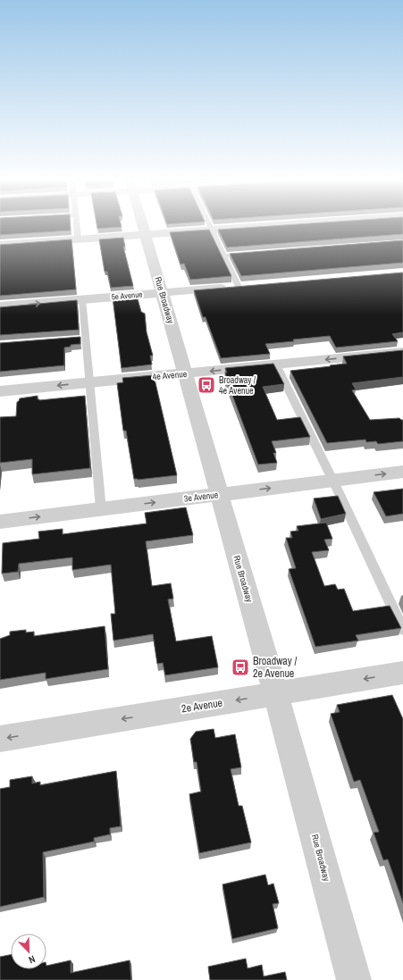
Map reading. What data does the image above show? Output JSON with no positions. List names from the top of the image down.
{
  "streets": {
    "street": [
      "5e Avenue",
      "Rue Broadway",
      "4e Avenue",
      "3e Avenue",
      "2e Avenue"
    ]
  },
  "crossings": [
    ["5e Avenue", "Rue Broadway"],
    ["Rue Broadway", "4e Avenue"],
    ["Rue Broadway", "3e Avenue"],
    ["Rue Broadway", "2e Avenue"]
  ],
  "one_way": ["3e Avenue", "2e Avenue"],
  "places": {
    "bus stop": ["Broadway / 4e Avenue", "Broadway / 2e Avenue"]
  },
  "north": "bottom right"
}
